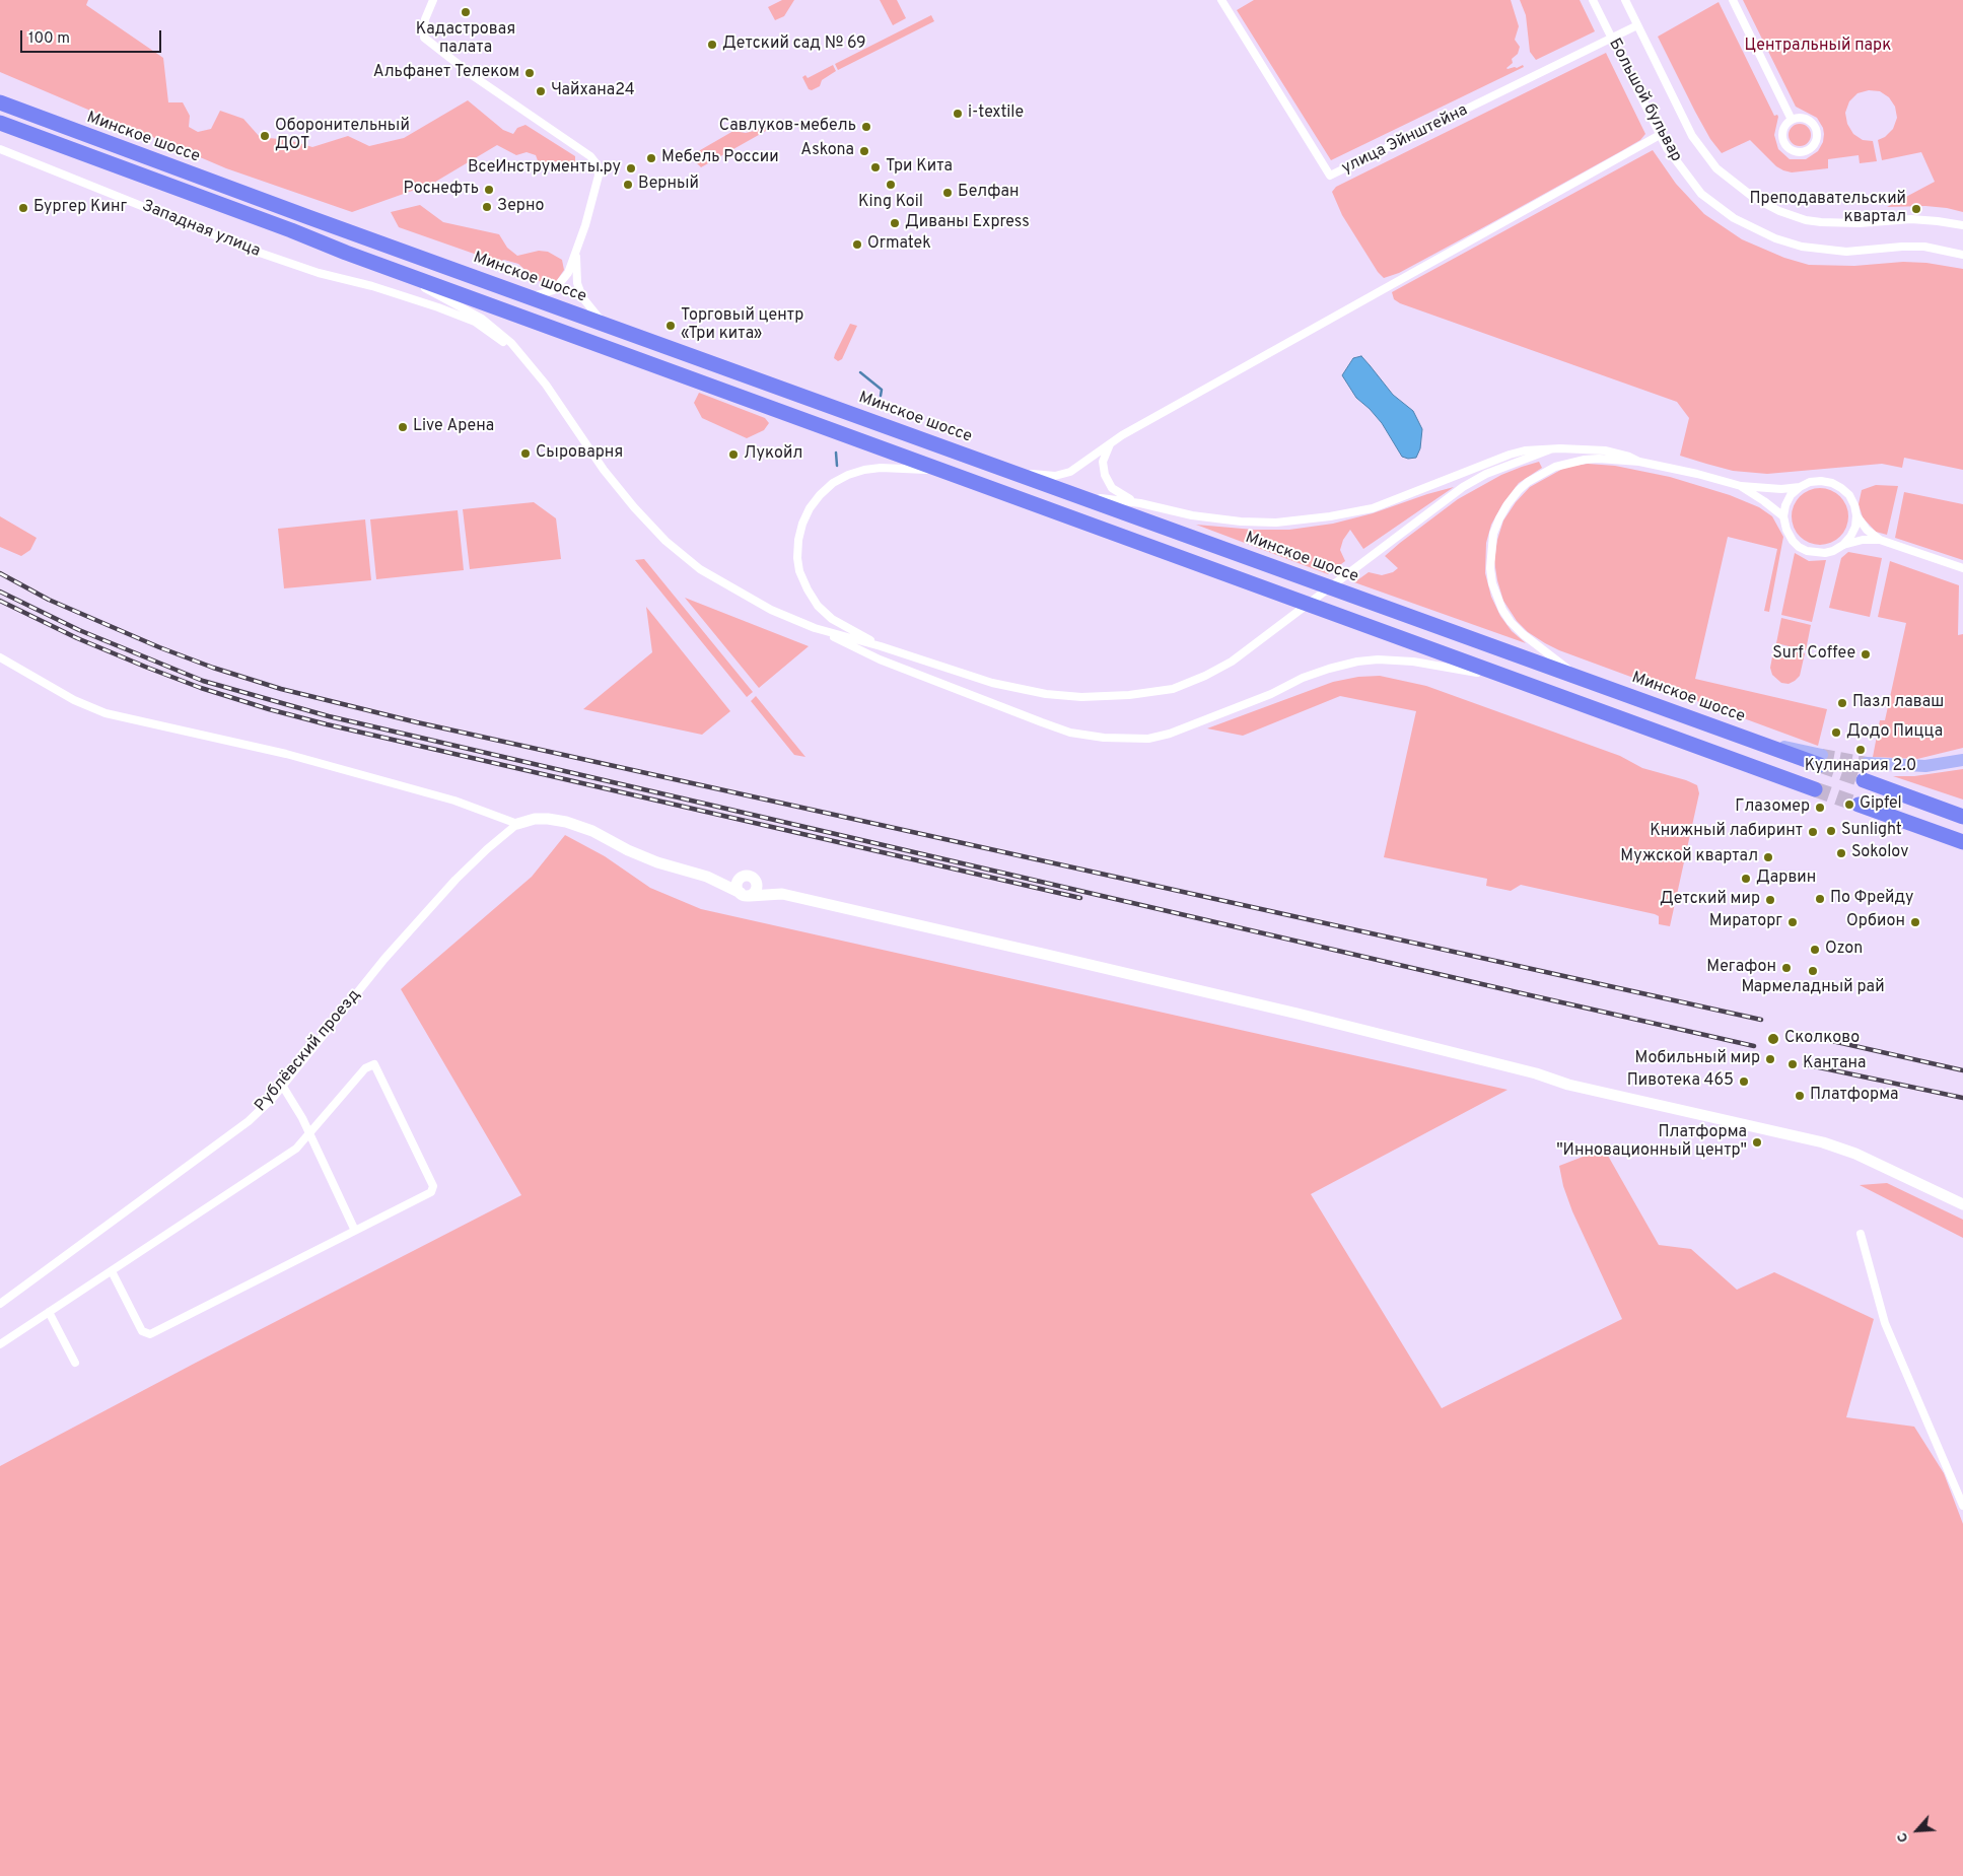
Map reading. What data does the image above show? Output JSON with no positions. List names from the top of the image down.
{
  "streets": {
    "highway": ["Минское шоссе"],
    "street": [
      "Большой бульвар",
      "улица Эйнштейна",
      "Западная улица",
      "Рублёвский проезд"
    ]
  },
  "crossings": [
    ["Большой бульвар", "улица Эйнштейна"]
  ],
  "parks": ["Центральный парк"],
  "places": [
    "Кадастровая палата",
    "Детский сад № 69",
    "Альфанет Телеком",
    "Чайхана24",
    "i-textile",
    "Савлуков-мебель",
    "Оборонительный ДОТ",
    "Askona",
    "Мебель России",
    "Три Кита",
    "ВсеИнструменты.ру",
    "Верный",
    "King Koil",
    "Роснефть",
    "Белфан",
    "Зерно",
    "Бургер Кинг",
    "Преподавательский квартал",
    "Диваны Express",
    "Ormatek",
    "Торговый центр «Три кита»",
    "Live Арена",
    "Сыроварня",
    "Лукойл",
    "Surf Coffee",
    "Пазл лаваш",
    "Додо Пицца",
    "Кулинария 2.0",
    "Gipfel",
    "Глазомер",
    "Sunlight",
    "Книжный лабиринт",
    "Sokolov",
    "Мужской квартал",
    "Дарвин",
    "По Фрейду",
    "Детский мир",
    "Мираторг",
    "Орбион",
    "Ozon",
    "Мегафон",
    "Мармеладный рай",
    "Сколково",
    "Мобильный мир",
    "Кантана",
    "Пивотека 465",
    "Платформа",
    "Платформа \"Инновационный центр\""
  ],
  "scale_bar": "100 m",
  "north": "bottom left"
}
